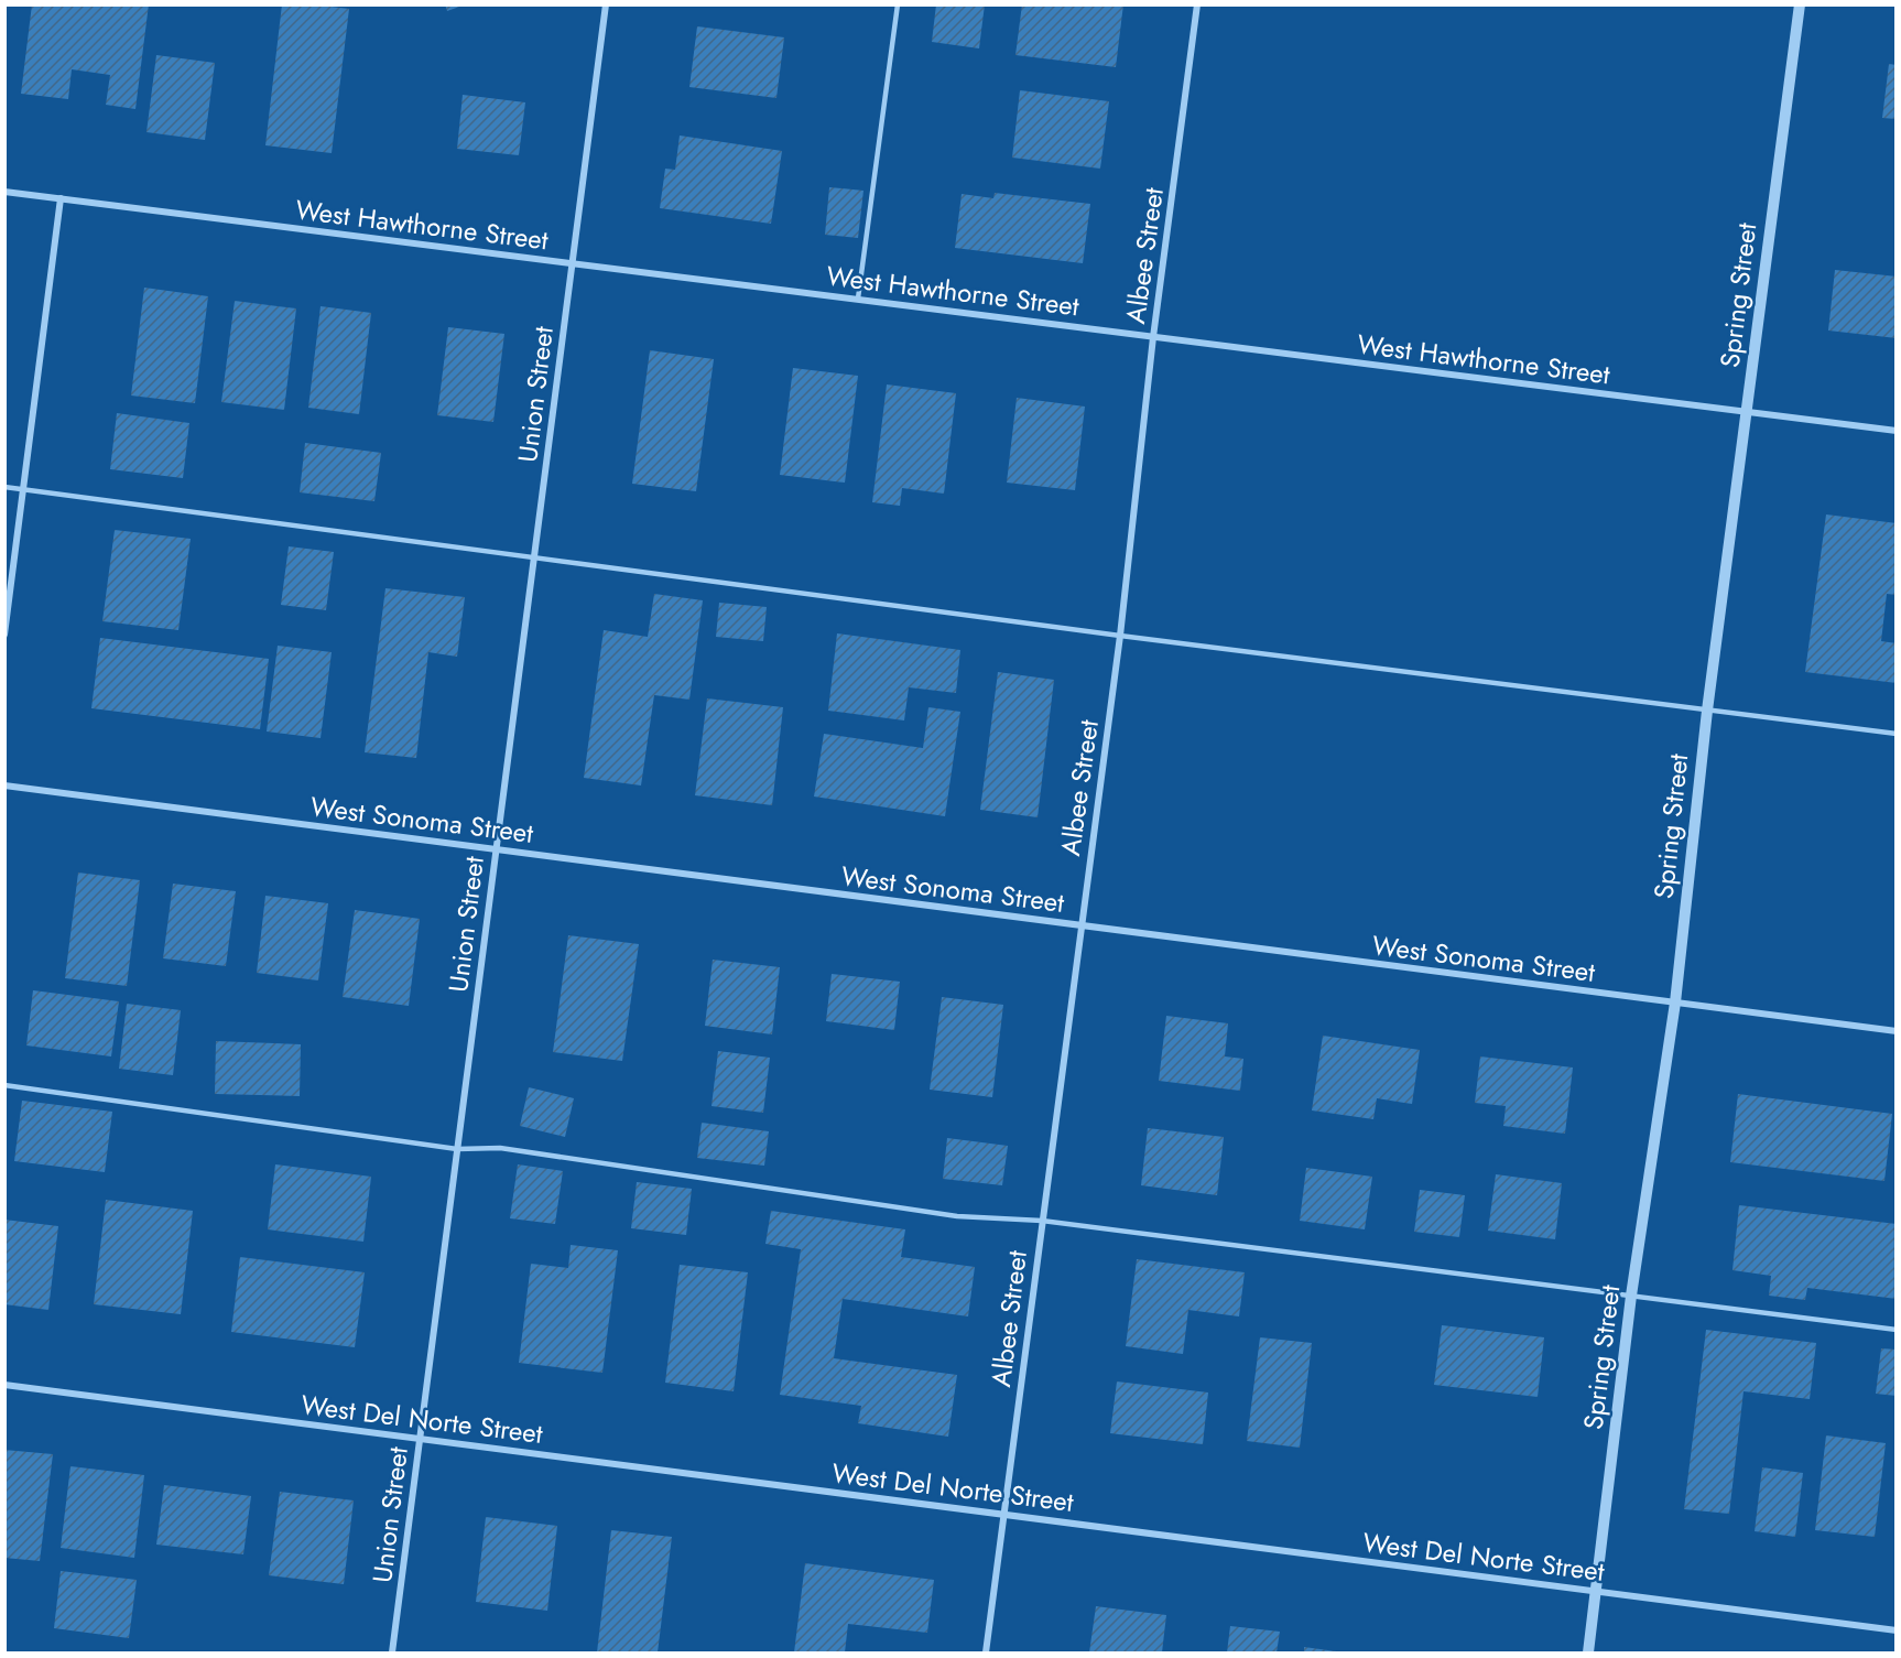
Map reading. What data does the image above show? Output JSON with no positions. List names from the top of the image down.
{
  "streets": {
    "street": [
      "West Hawthorne Street",
      "Albee Street",
      "Spring Street",
      "Union Street",
      "West Sonoma Street",
      "West Del Norte Street"
    ]
  },
  "crossings": [
    ["West Hawthorne Street", "Albee Street"],
    ["West Hawthorne Street", "Spring Street"],
    ["West Hawthorne Street", "Union Street"],
    ["Albee Street", "West Sonoma Street"],
    ["Albee Street", "West Del Norte Street"],
    ["Spring Street", "West Sonoma Street"],
    ["Spring Street", "West Del Norte Street"],
    ["Union Street", "West Sonoma Street"],
    ["Union Street", "West Del Norte Street"]
  ]
}
